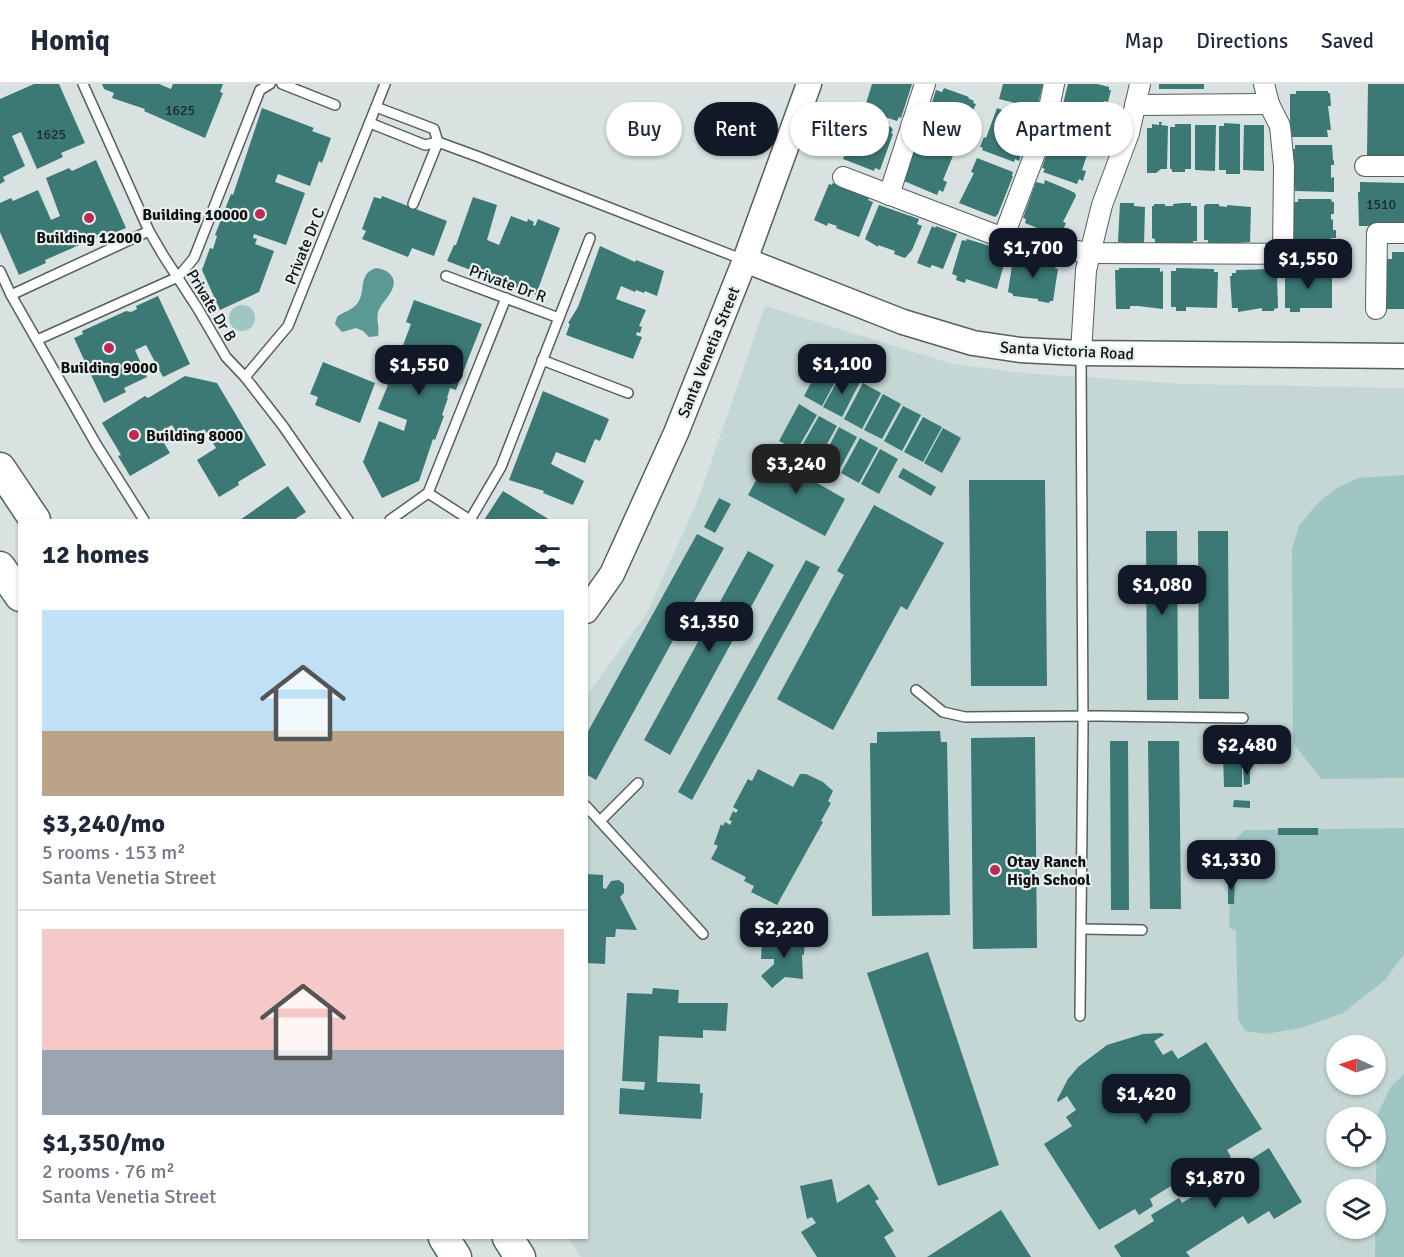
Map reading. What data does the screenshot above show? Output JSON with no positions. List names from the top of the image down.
{
  "streets": {
    "street": ["Santa Victoria Road", "Santa Venetia Street"],
    "lane": ["Private Dr C", "Private Dr R", "Private Dr B"]
  },
  "crossings": [
    ["Private Dr C", "Private Dr B"],
    ["Santa Victoria Road", "Santa Venetia Street"]
  ],
  "places": [
    "Building 10000",
    "Building 12000",
    "Building 9000",
    "Building 8000",
    "Otay Ranch High School"
  ],
  "house_numbers": ["1625", "1625", "1510"],
  "north": "left",
  "page": {
    "header": "Homiq",
    "nav": ["Map", "Directions", "Saved"],
    "chip": [
      "Buy",
      "Rent",
      "Filters",
      "New",
      "Apartment"
    ],
    "price": [
      "$1,700",
      "$1,550",
      "$1,100",
      "$1,550",
      "$3,240",
      "$1,080",
      "$1,350",
      "$2,480",
      "$1,330",
      "$2,220",
      "$1,420",
      "$1,870"
    ],
    "heading": "12 homes",
    "list": [
      {
        "name": "$3,240/mo",
        "note": "5 rooms · 153 m² · Santa Venetia Street"
      },
      {
        "name": "$1,350/mo",
        "note": "2 rooms · 76 m² · Santa Venetia Street"
      }
    ]
  }
}
